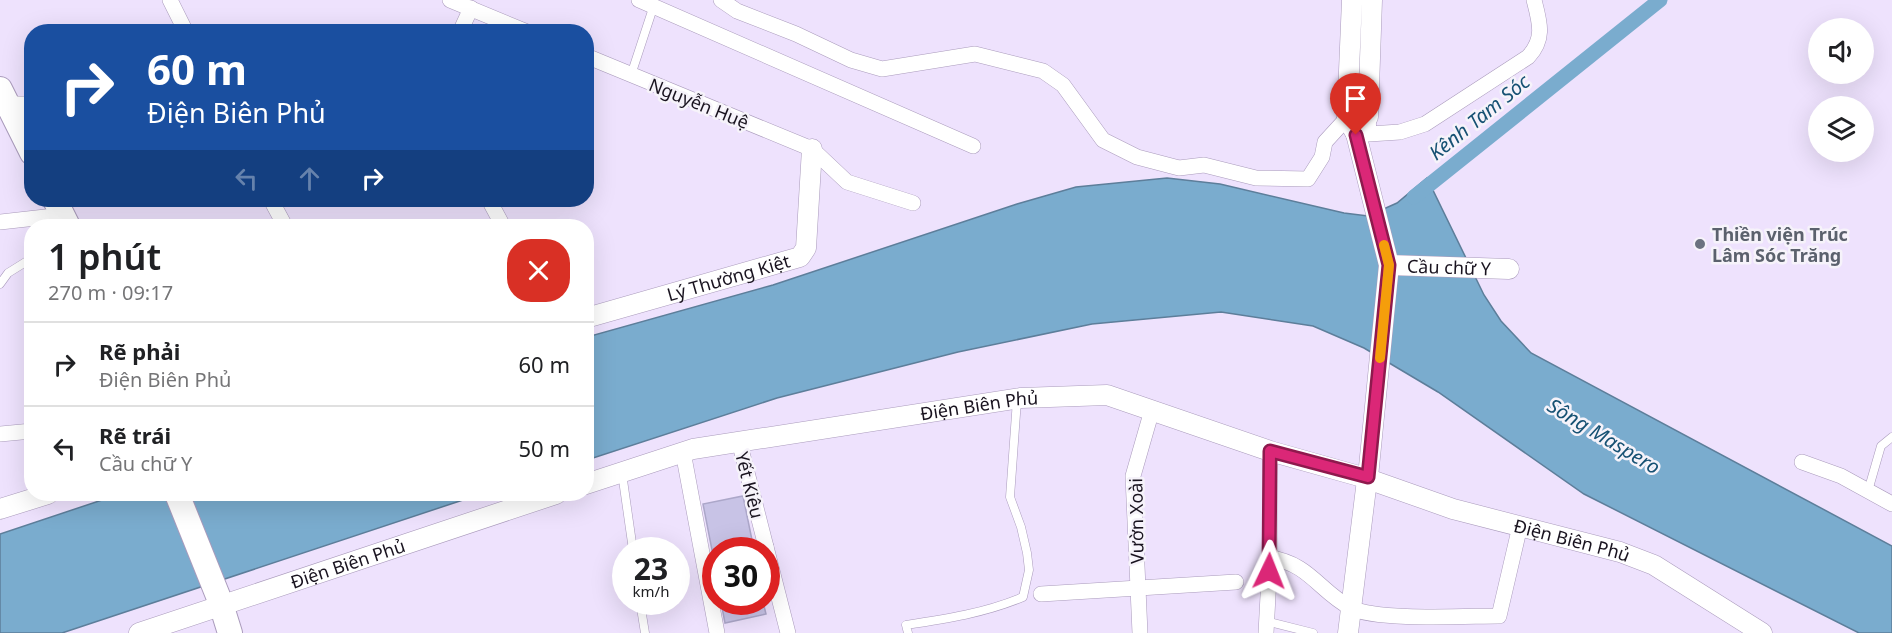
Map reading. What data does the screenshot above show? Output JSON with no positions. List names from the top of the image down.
{
  "streets": {
    "street": [
      "Nguyễn Huệ",
      "Cầu chữ Y",
      "Lý Thường Kiệt",
      "Điện Biên Phủ",
      "Yết Kiêu",
      "Vườn Xoài"
    ]
  },
  "crossings": [
    ["Nguyễn Huệ", "Lý Thường Kiệt"],
    ["Cầu chữ Y", "Điện Biên Phủ"],
    ["Điện Biên Phủ", "Yết Kiêu"],
    ["Điện Biên Phủ", "Vườn Xoài"]
  ],
  "water": ["Kênh Tam Sóc", "Sông Maspero"],
  "places": ["Thiền viện Trúc Lâm Sóc Trăng"],
  "page": {
    "turn": ["60 m", "Điện Biên Phủ"],
    "heading": ["1 phút", "270 m · 09:17"],
    "list": [
      {
        "name": "Rẽ phải",
        "note": "Điện Biên Phủ",
        "value": "60 m"
      },
      {
        "name": "Rẽ trái",
        "note": "Cầu chữ Y",
        "value": "50 m"
      }
    ],
    "speed": "23 km/h",
    "limit": "30"
  }
}
